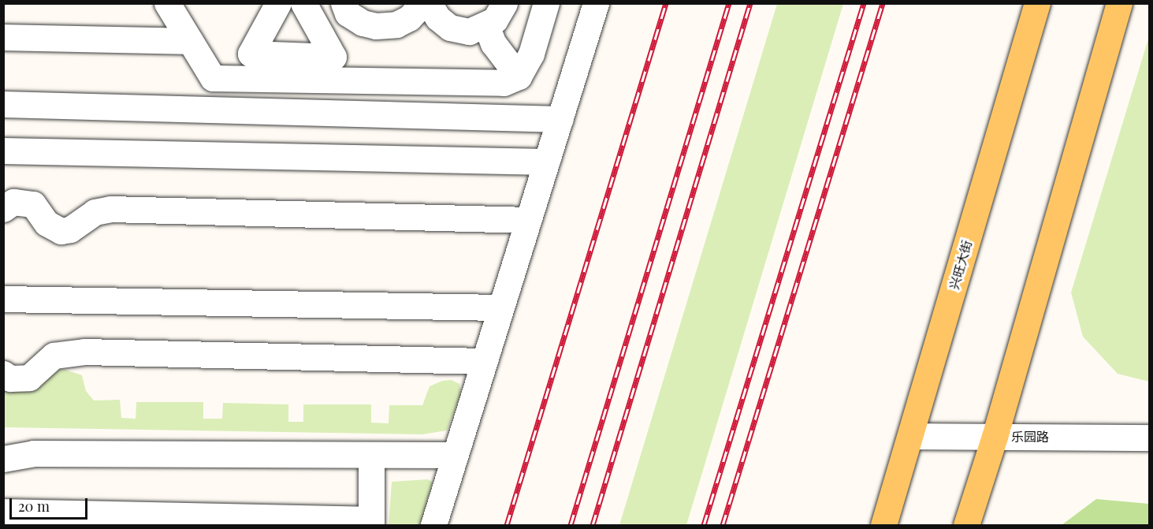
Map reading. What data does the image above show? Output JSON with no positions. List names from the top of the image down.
{
  "streets": {
    "main road": ["兴旺大街"],
    "street": ["乐园路"]
  },
  "crossings": [
    ["兴旺大街", "乐园路"]
  ],
  "scale_bar": "20 m"
}
